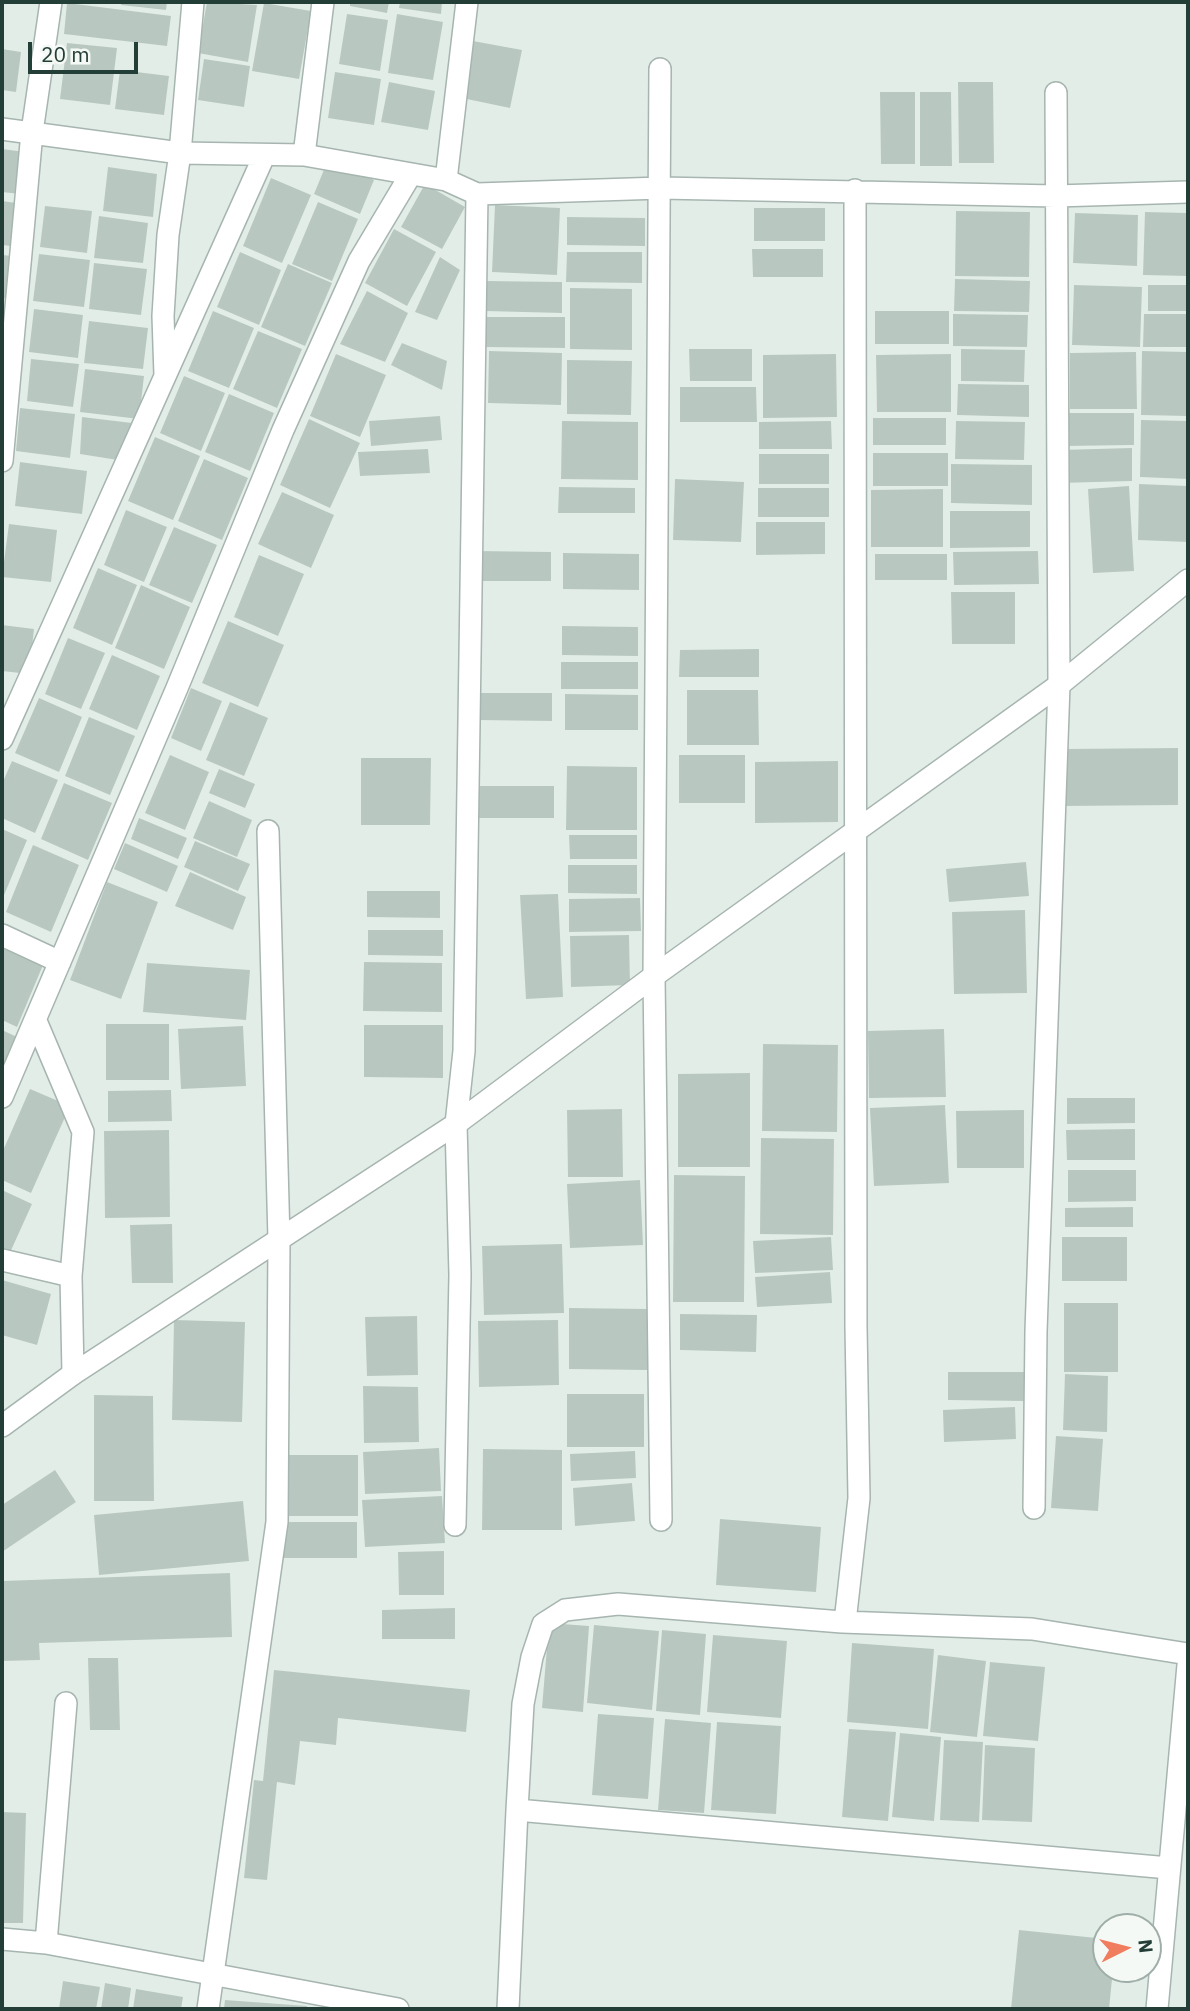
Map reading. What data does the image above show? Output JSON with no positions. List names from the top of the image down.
{
  "scale_bar": "20 m",
  "north": "right"
}
